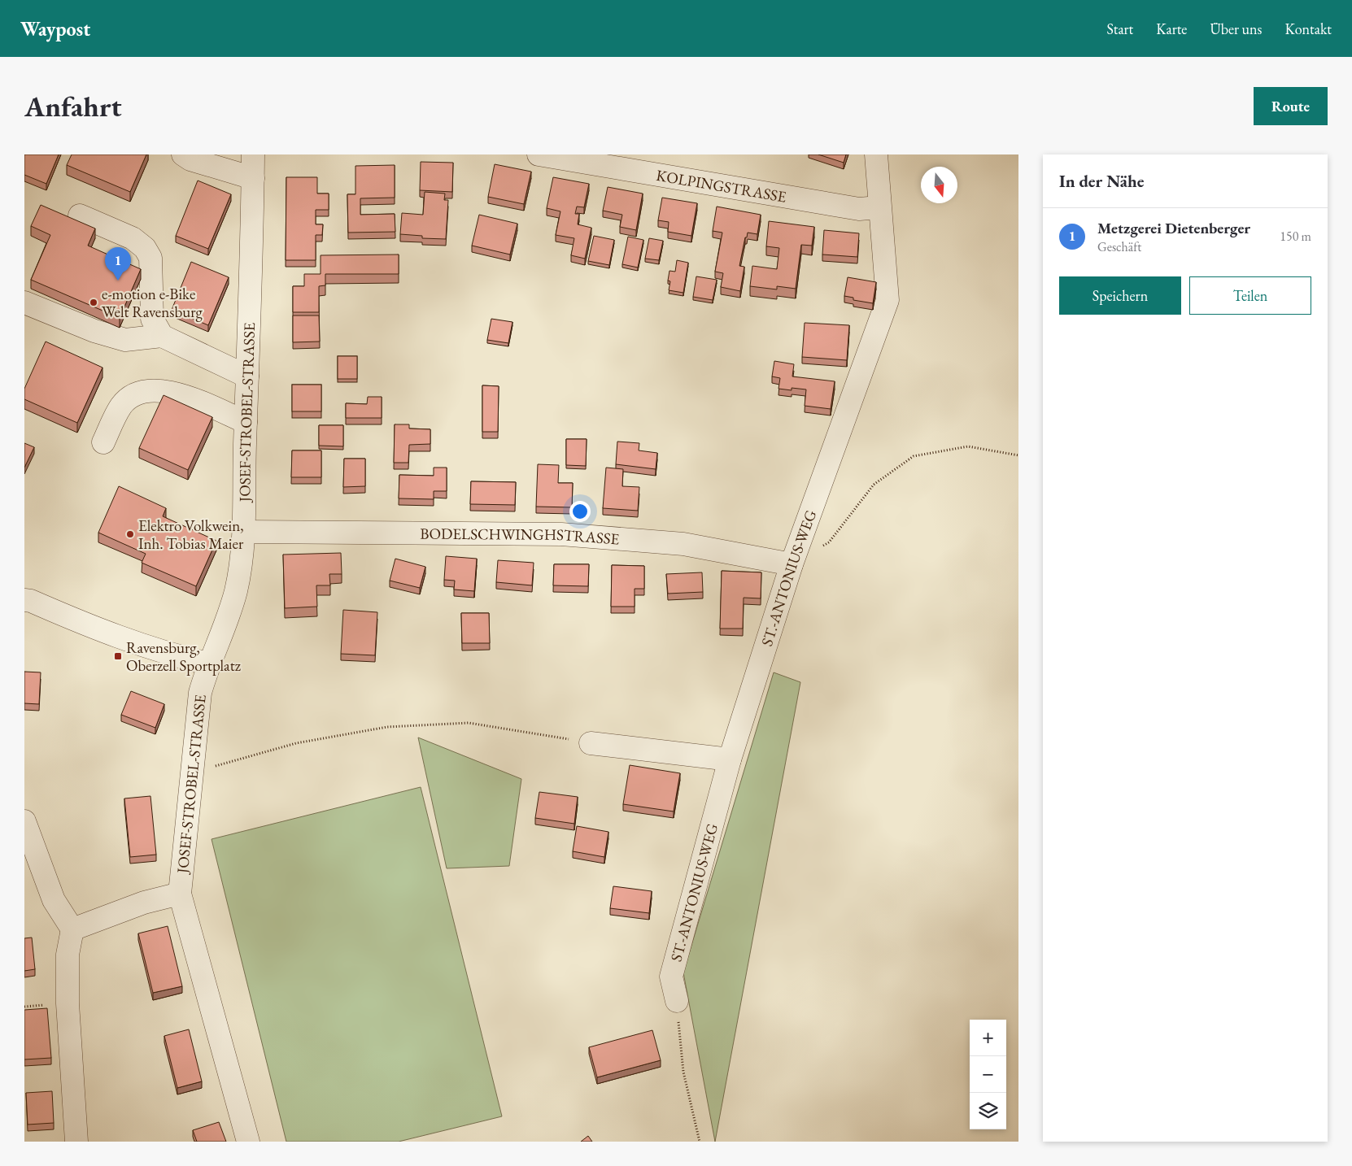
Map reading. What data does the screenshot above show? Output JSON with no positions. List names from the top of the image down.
{
  "streets": {
    "street": [
      "KOLPINGSTRASSE",
      "JOSEF-STROBEL-STRASSE",
      "BODELSCHWINGHSTRASSE",
      "ST.-ANTONIUS-WEG"
    ]
  },
  "crossings": [
    ["KOLPINGSTRASSE", "ST.-ANTONIUS-WEG"],
    ["JOSEF-STROBEL-STRASSE", "BODELSCHWINGHSTRASSE"],
    ["BODELSCHWINGHSTRASSE", "ST.-ANTONIUS-WEG"]
  ],
  "places": {
    "other": ["e-motion e-Bike Welt Ravensburg", "Elektro Volkwein, Inh. Tobias Maier"],
    "transit": ["Ravensburg, Oberzell Sportplatz"]
  },
  "north": "bottom",
  "page": {
    "header": "Waypost",
    "nav": [
      "Start",
      "Karte",
      "Über uns",
      "Kontakt"
    ],
    "buttons": [
      "Route",
      ["Speichern", "Teilen"]
    ],
    "title": "Anfahrt",
    "heading": "In der Nähe",
    "list": [
      {
        "mark": "1",
        "name": "Metzgerei Dietenberger",
        "note": "Geschäft",
        "value": "150 m"
      }
    ],
    "pins": "1",
    "map_buttons": ["+", "−"]
  }
}
